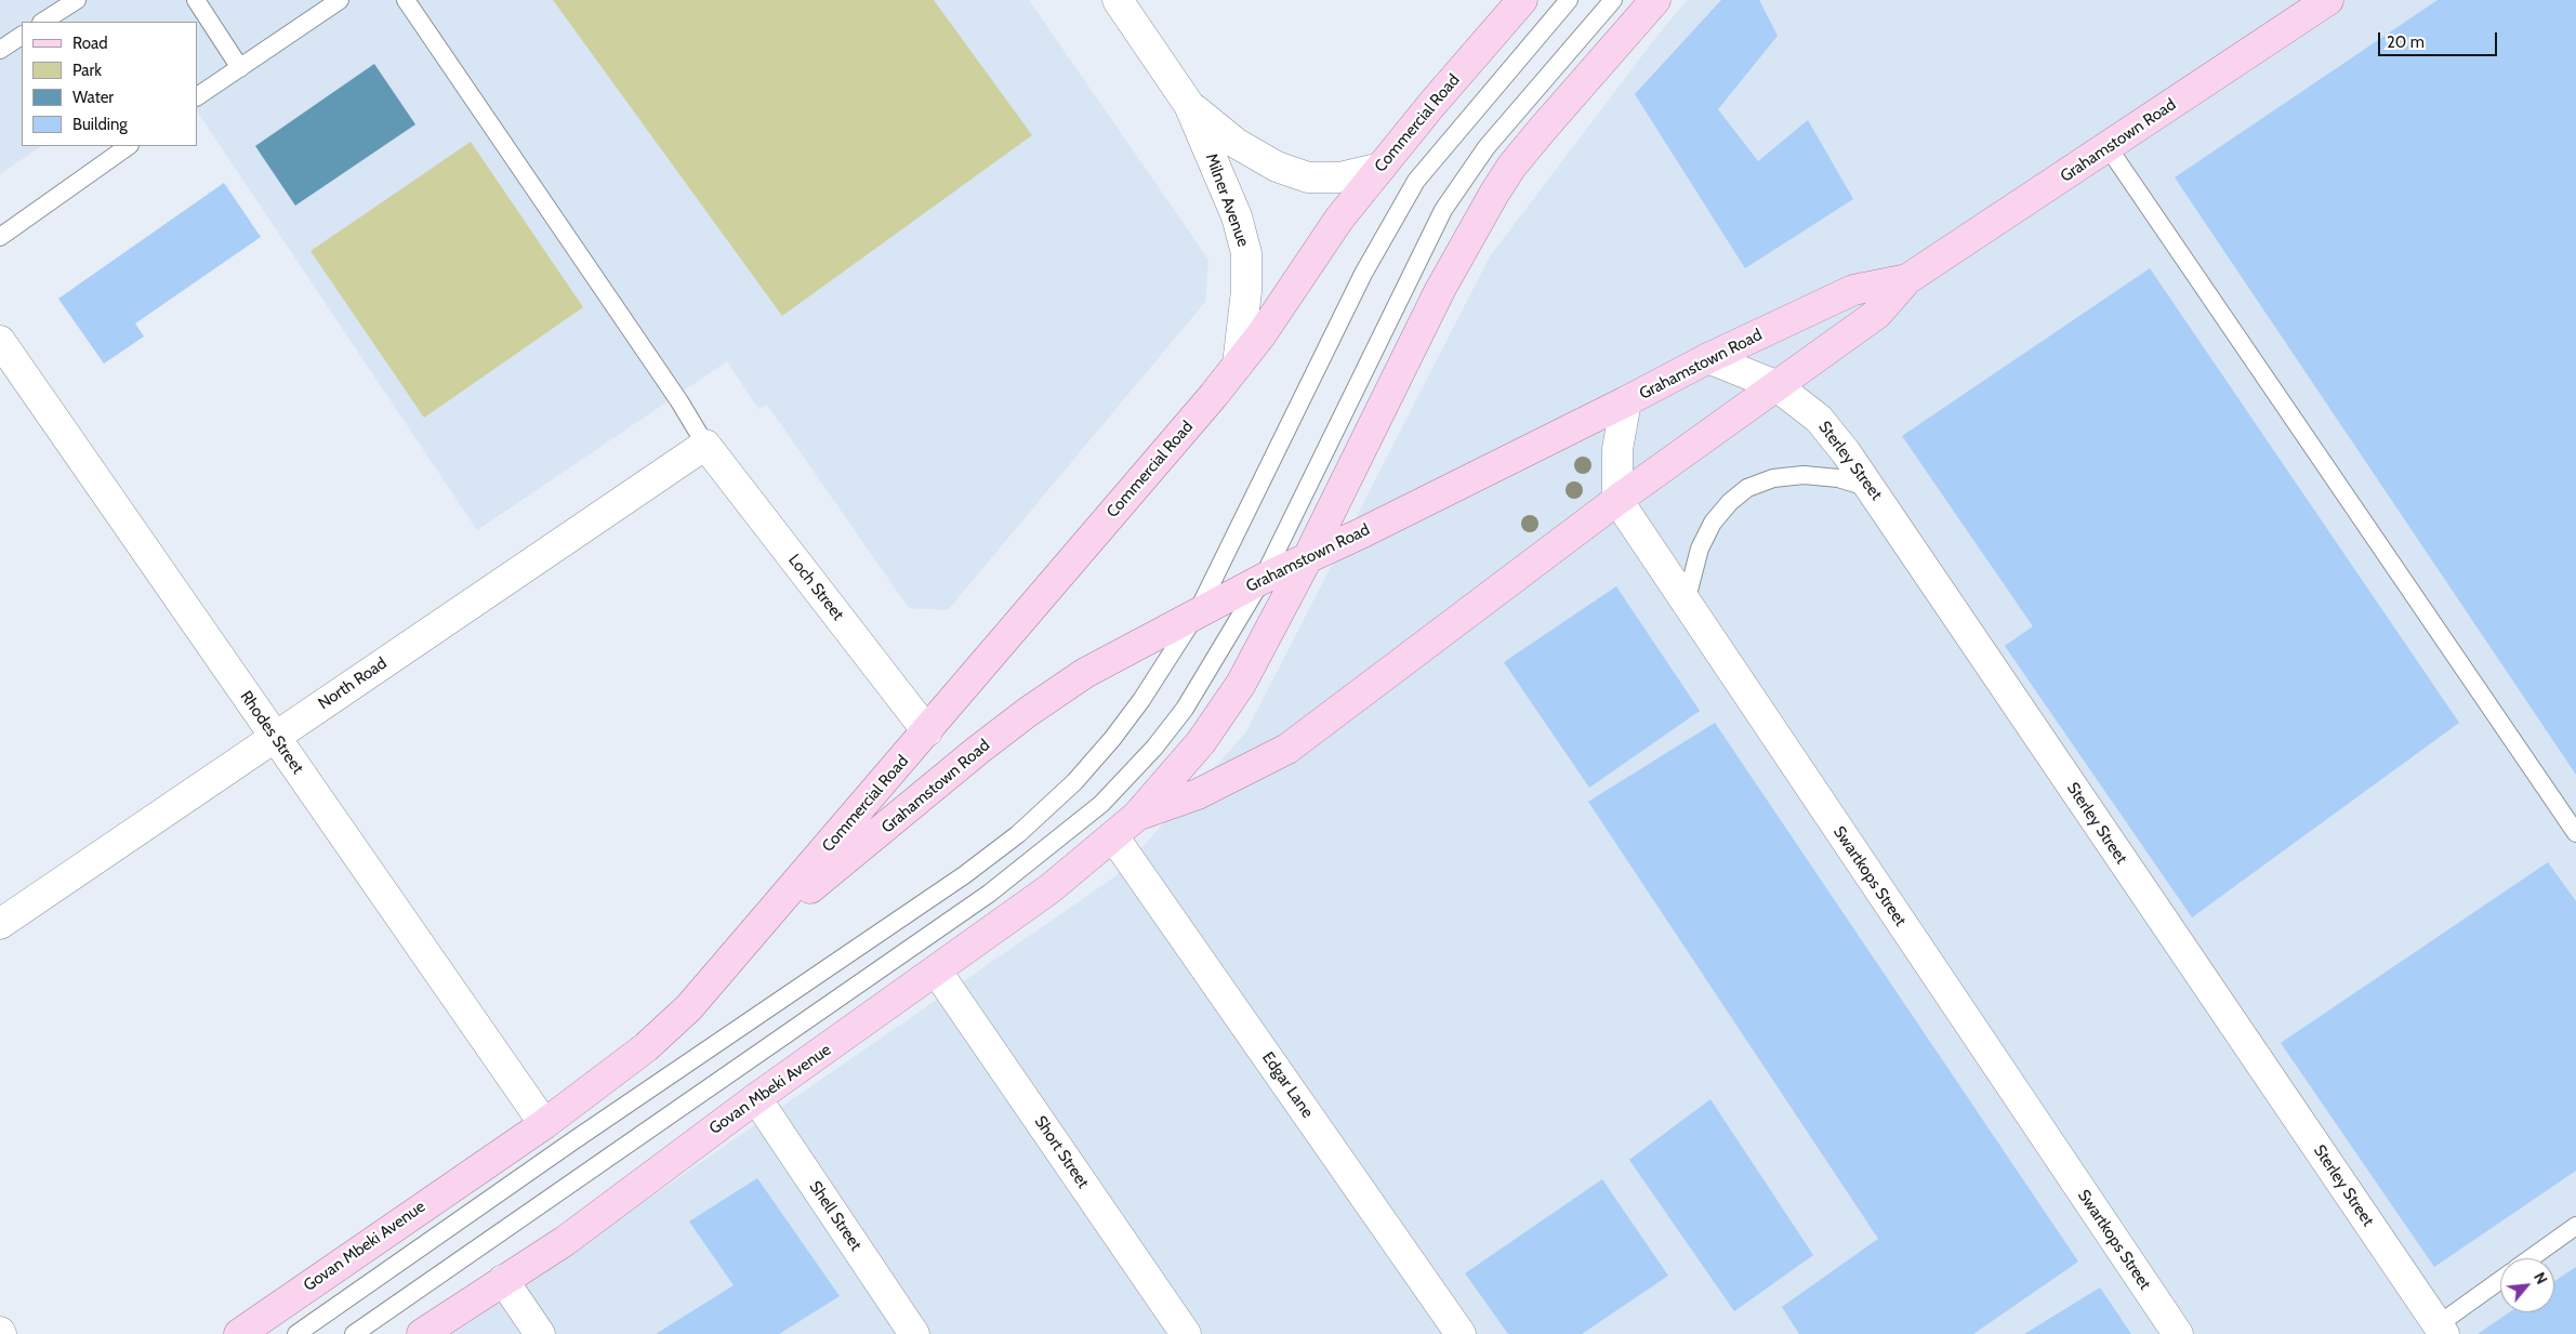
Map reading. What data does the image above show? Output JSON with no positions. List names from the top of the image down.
{
  "streets": {
    "main road": ["Commercial Road", "Grahamstown Road", "Govan Mbeki Avenue"],
    "street": [
      "Milner Avenue",
      "Sterley Street",
      "Loch Street",
      "North Road",
      "Rhodes Street",
      "Swartkops Street",
      "Edgar Lane",
      "Short Street",
      "Shell Street"
    ]
  },
  "crossings": [
    ["Commercial Road", "Grahamstown Road"],
    ["Commercial Road", "Milner Avenue"],
    ["Commercial Road", "Loch Street"],
    ["Commercial Road", "Govan Mbeki Avenue"],
    ["Grahamstown Road", "Sterley Street"],
    ["Grahamstown Road", "Swartkops Street"],
    ["Grahamstown Road", "Govan Mbeki Avenue"],
    ["Loch Street", "North Road"],
    ["North Road", "Rhodes Street"],
    ["Rhodes Street", "Govan Mbeki Avenue"],
    ["Edgar Lane", "Govan Mbeki Avenue"],
    ["Govan Mbeki Avenue", "Short Street"],
    ["Govan Mbeki Avenue", "Shell Street"]
  ],
  "legend": [
    "Road",
    "Park",
    "Water",
    "Building"
  ],
  "scale_bar": "20 m",
  "north": "top right"
}
